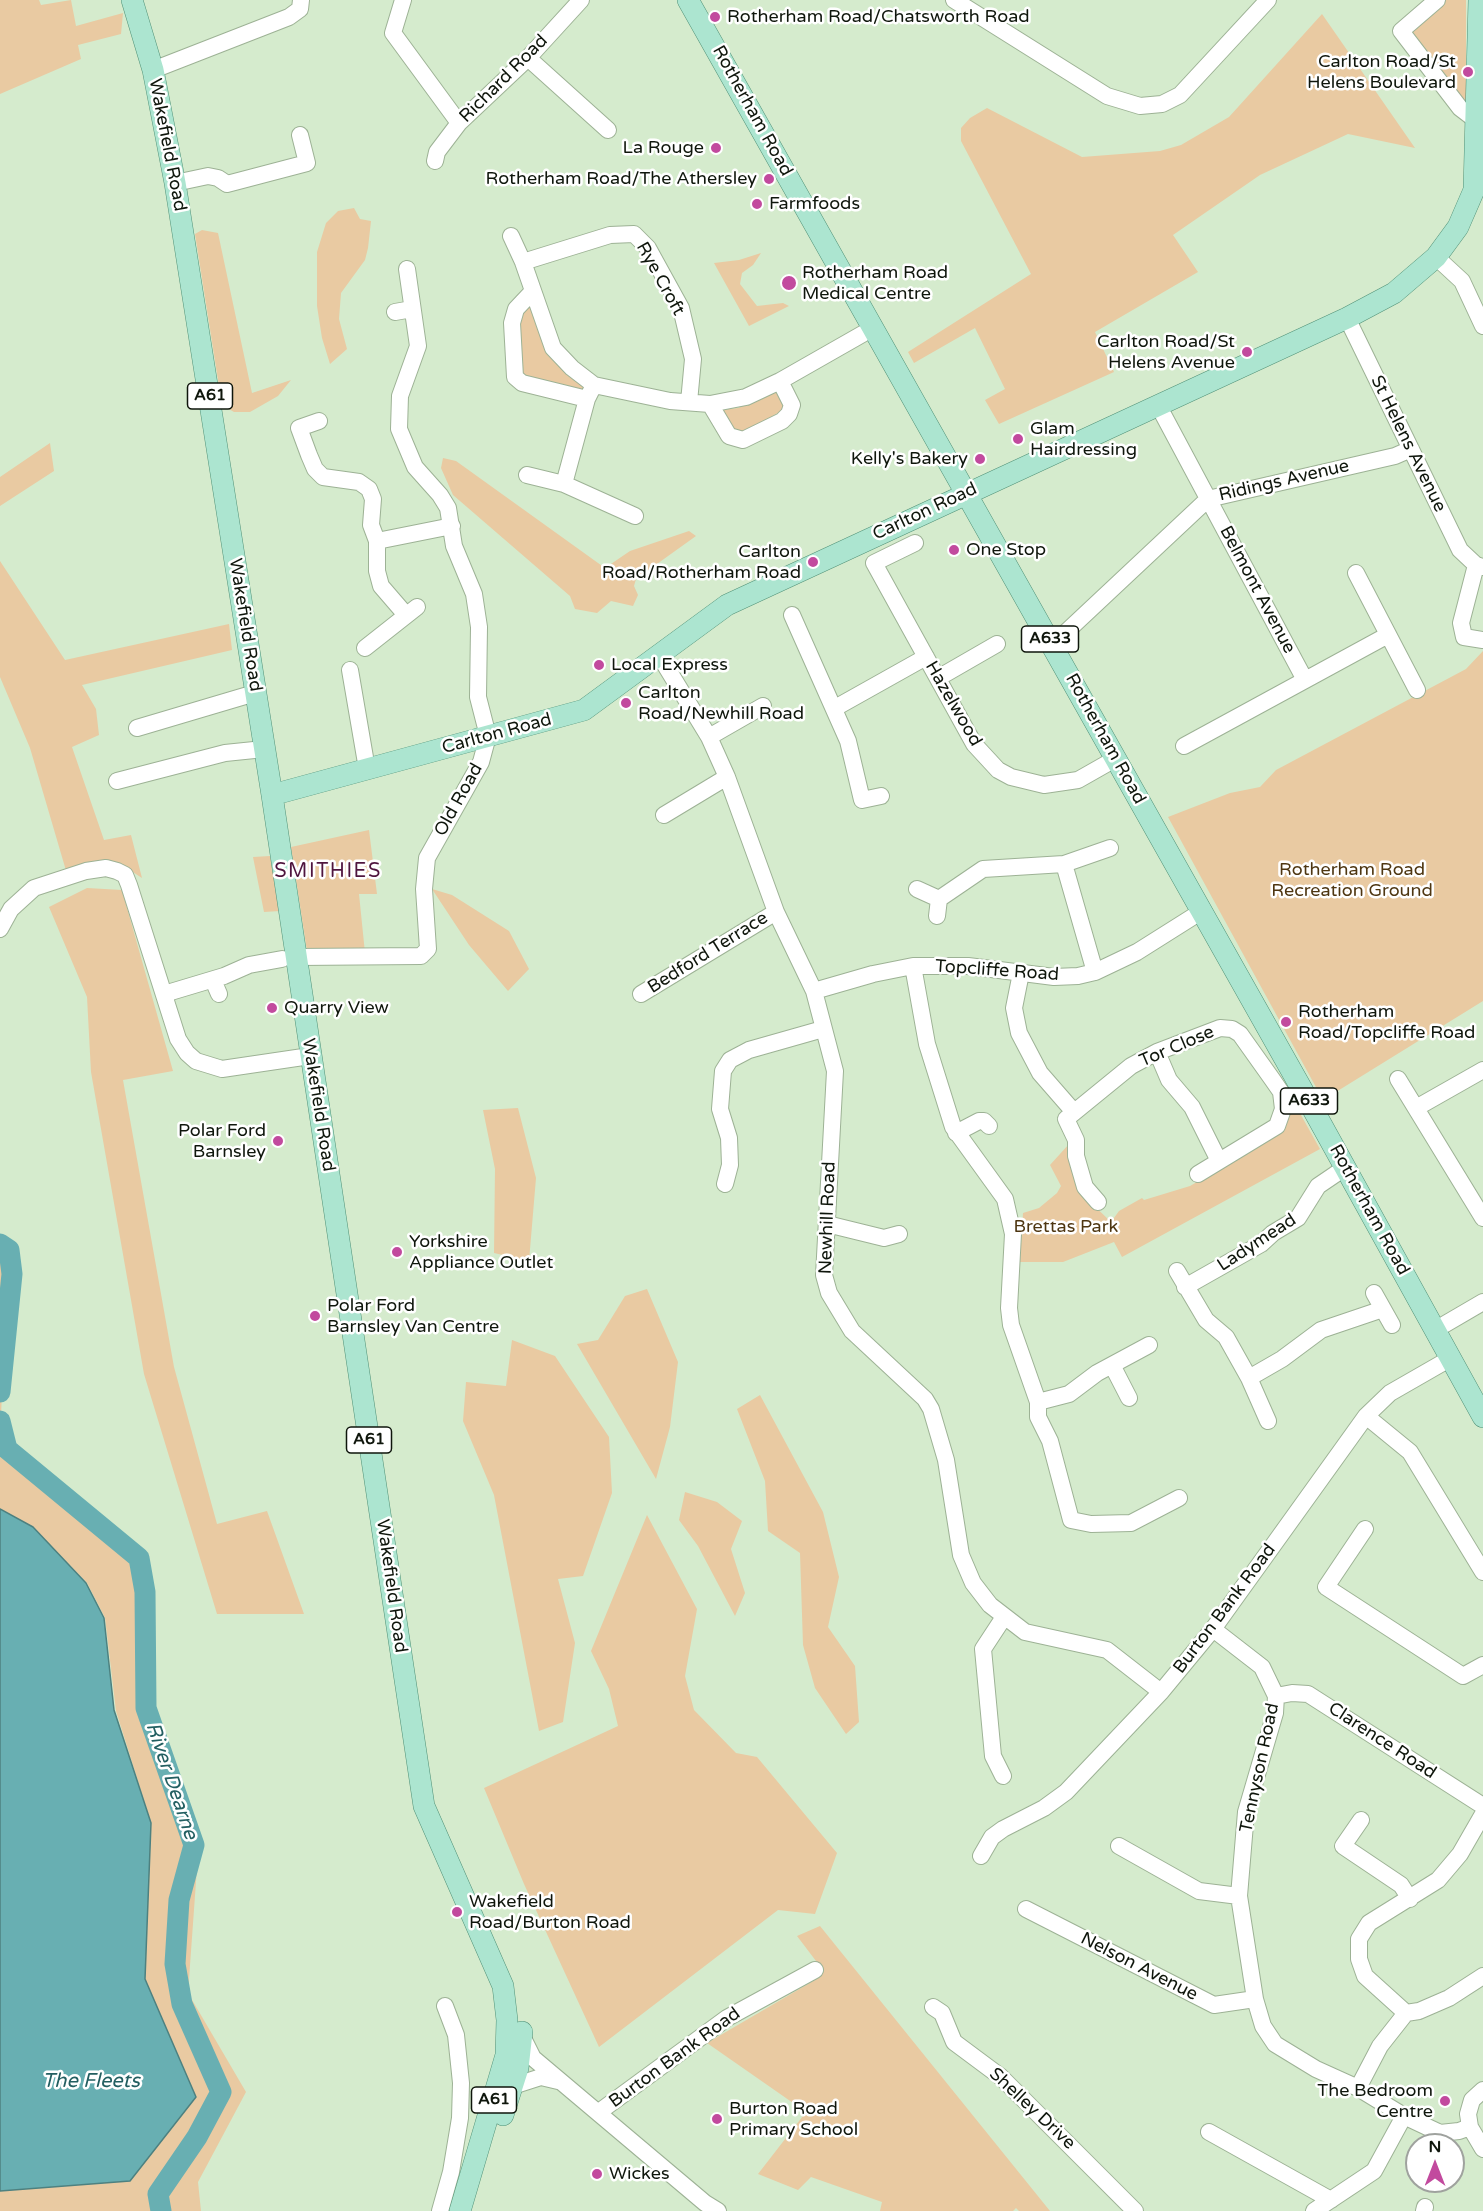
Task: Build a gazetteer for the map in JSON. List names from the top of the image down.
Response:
{
  "streets": {
    "main road": [
      "Rotherham Road",
      "Wakefield Road",
      "A61",
      "Carlton Road",
      "A633"
    ],
    "street": [
      "Richard Road",
      "Rye Croft",
      "St Helens Avenue",
      "Ridings Avenue",
      "Belmont Avenue",
      "Hazelwood",
      "Old Road",
      "Bedford Terrace",
      "Topcliffe Road",
      "Tor Close",
      "Newhill Road",
      "Ladymead",
      "Burton Bank Road",
      "Clarence Road",
      "Tennyson Road",
      "Nelson Avenue",
      "Shelley Drive"
    ]
  },
  "crossings": [
    ["Rotherham Road", "Carlton Road"],
    ["Rotherham Road", "Hazelwood"],
    ["Rotherham Road", "Topcliffe Road"],
    ["Rotherham Road", "Ladymead"],
    ["Rotherham Road", "Burton Bank Road"],
    ["Wakefield Road", "A61"],
    ["Wakefield Road", "Carlton Road"],
    ["Wakefield Road", "Old Road"],
    ["St Helens Avenue", "Ridings Avenue"],
    ["St Helens Avenue", "Carlton Road"],
    ["Ridings Avenue", "Belmont Avenue"],
    ["Carlton Road", "Belmont Avenue"],
    ["Carlton Road", "Old Road"],
    ["Carlton Road", "Newhill Road"],
    ["Bedford Terrace", "Newhill Road"],
    ["Topcliffe Road", "Newhill Road"],
    ["Newhill Road", "Burton Bank Road"],
    ["Burton Bank Road", "Tennyson Road"],
    ["Clarence Road", "Tennyson Road"],
    ["Tennyson Road", "Nelson Avenue"]
  ],
  "districts": ["SMITHIES"],
  "water": ["River Dearne", "The Fleets"],
  "parks": ["Rotherham Road Recreation Ground", "Brettas Park"],
  "places": [
    "Rotherham Road/Chatsworth Road",
    "Carlton Road/St Helens Boulevard",
    "La Rouge",
    "Rotherham Road/The Athersley",
    "Farmfoods",
    "Rotherham Road Medical Centre",
    "Carlton Road/St Helens Avenue",
    "Glam Hairdressing",
    "Kelly's Bakery",
    "One Stop",
    "Carlton Road/Rotherham Road",
    "Local Express",
    "Carlton Road/Newhill Road",
    "Quarry View",
    "Rotherham Road/Topcliffe Road",
    "Polar Ford Barnsley",
    "Yorkshire Appliance Outlet",
    "Polar Ford Barnsley Van Centre",
    "Wakefield Road/Burton Road",
    "The Bedroom Centre",
    "Burton Road Primary School",
    "Wickes"
  ],
  "north": "top"
}
